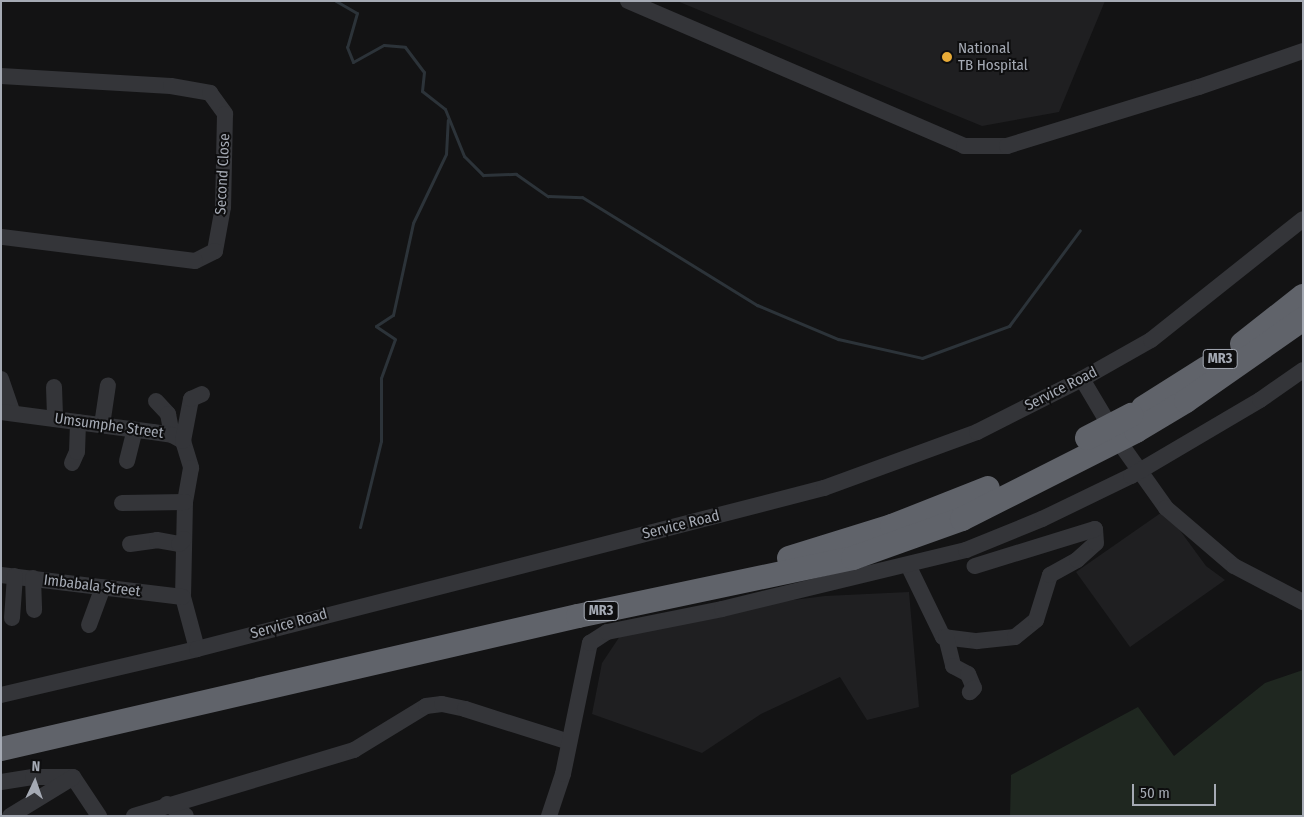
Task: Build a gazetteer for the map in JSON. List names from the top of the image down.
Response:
{
  "streets": {
    "highway": ["MR3"],
    "street": [
      "Second Close",
      "Service Road",
      "Umsumphe Street",
      "Imbabala Street"
    ]
  },
  "crossings": [
    ["Service Road", "Umsumphe Street"],
    ["Umsumphe Street", "Imbabala Street"]
  ],
  "places": ["National TB Hospital"],
  "scale_bar": "50 m",
  "north": "top"
}
